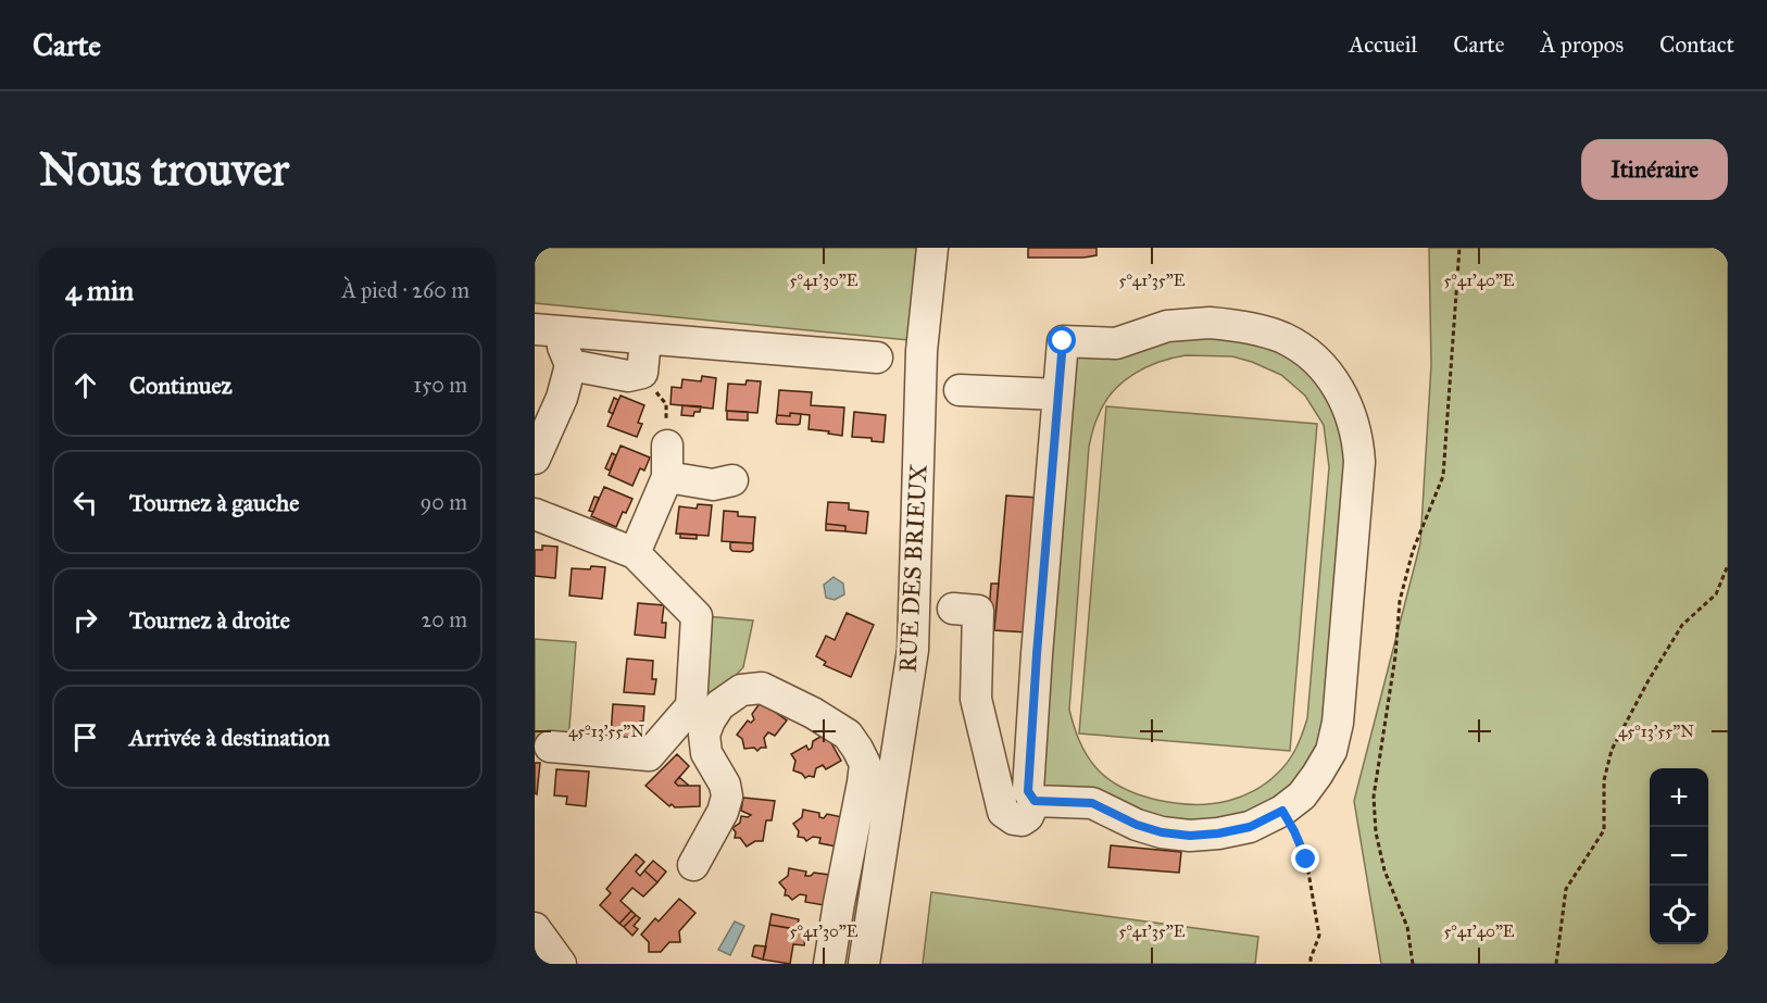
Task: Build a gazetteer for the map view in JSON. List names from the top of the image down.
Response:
{
  "streets": {
    "street": ["RUE DES BRIEUX"]
  },
  "page": {
    "header": "Carte",
    "nav": [
      "Accueil",
      "Carte",
      "À propos",
      "Contact"
    ],
    "buttons": "Itinéraire",
    "title": "Nous trouver",
    "heading": ["4 min", "À pied · 260 m"],
    "list": [
      ["Continuez", "150 m"],
      ["Tournez à gauche", "90 m"],
      ["Tournez à droite", "20 m"],
      "Arrivée à destination"
    ],
    "map_buttons": ["+", "−"]
  },
  "coordinates": [
    "5°41'30\"E",
    "5°41'35\"E",
    "5°41'40\"E",
    "45°13'55\"N"
  ]
}
